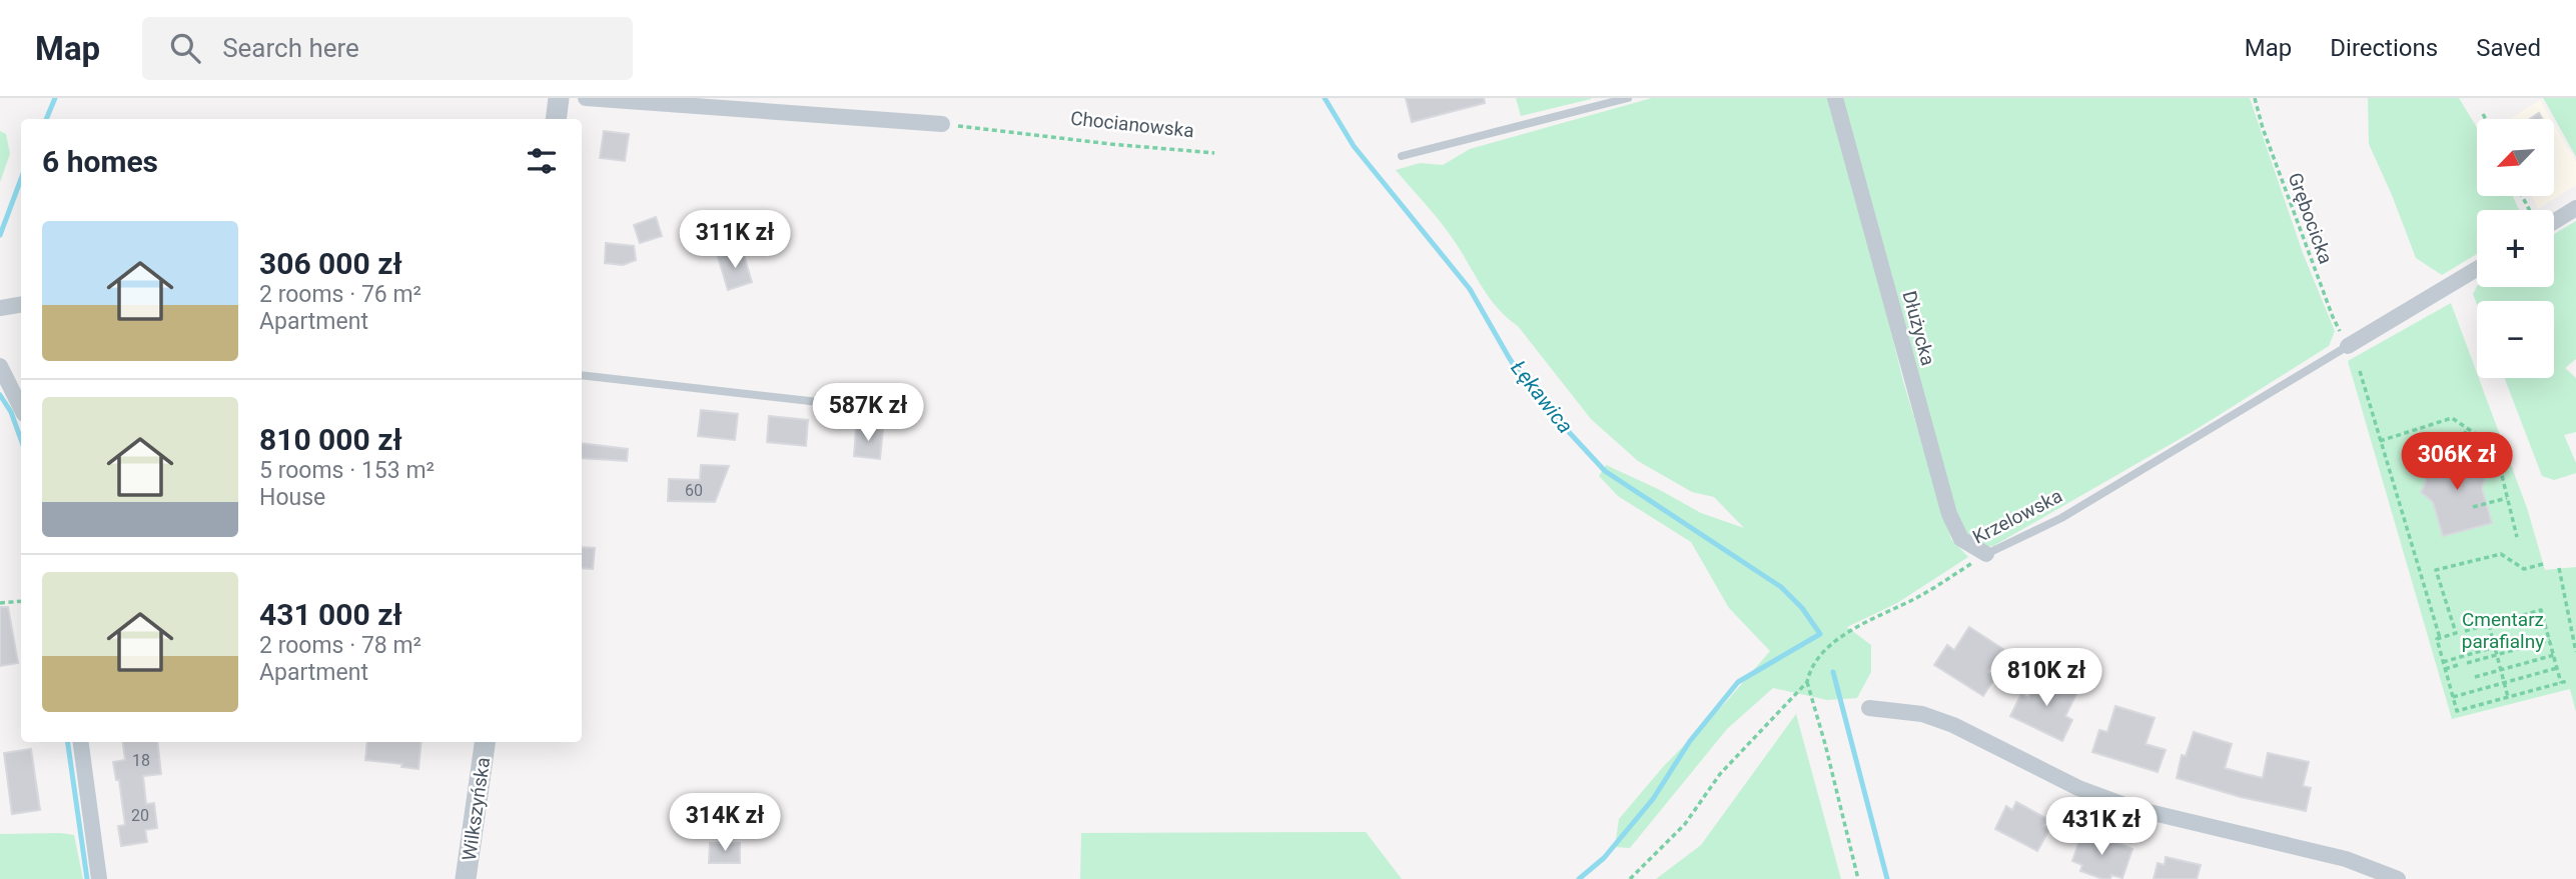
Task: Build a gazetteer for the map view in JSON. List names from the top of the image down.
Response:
{
  "streets": {
    "street": ["Dłużycka", "Krzelowska", "Wilkszyńska"],
    "path": ["Chocianowska", "Grębocicka"]
  },
  "crossings": [
    ["Grębocicka", "Krzelowska"],
    ["Dłużycka", "Krzelowska"]
  ],
  "water": ["Łękawica"],
  "parks": ["Cmentarz parafialny"],
  "house_numbers": ["60", "18", "20"],
  "north": "bottom left",
  "page": {
    "header": "Map",
    "search": "Search here",
    "nav": ["Map", "Directions", "Saved"],
    "map_buttons": ["+", "−"],
    "heading": "6 homes",
    "list": [
      {
        "name": "306 000 zł",
        "note": "2 rooms · 76 m² · Apartment"
      },
      {
        "name": "810 000 zł",
        "note": "5 rooms · 153 m² · House"
      },
      {
        "name": "431 000 zł",
        "note": "2 rooms · 78 m² · Apartment"
      }
    ],
    "price": [
      "311K zł",
      "587K zł",
      "306K zł",
      "810K zł",
      "314K zł",
      "431K zł"
    ]
  }
}
